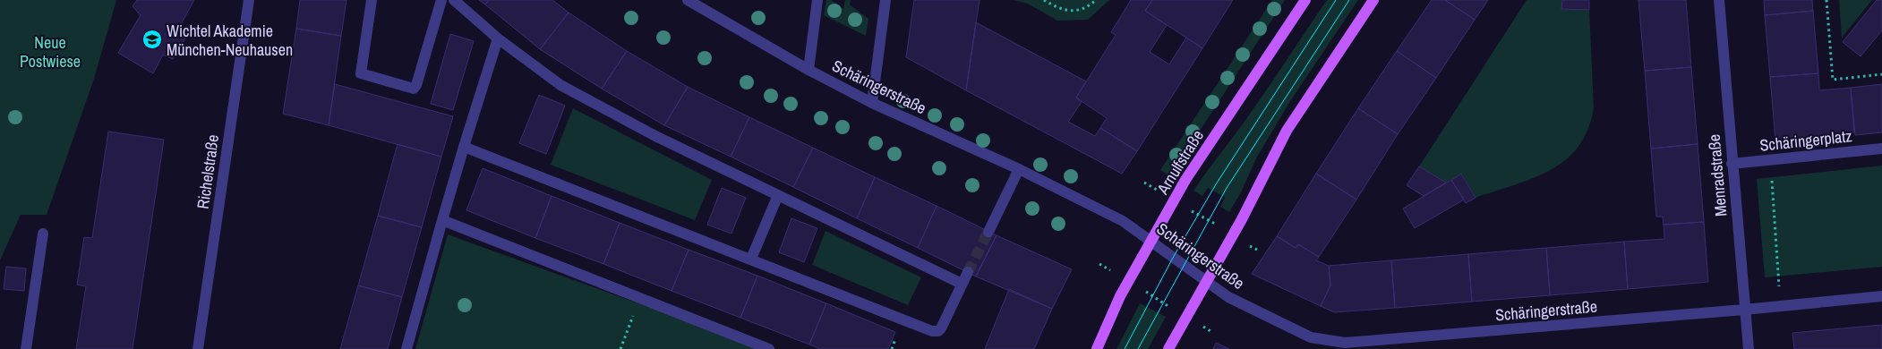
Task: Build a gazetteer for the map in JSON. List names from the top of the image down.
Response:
{
  "streets": {
    "main road": ["Arnulfstraße"],
    "street": [
      "Schäringerstraße",
      "Schäringerplatz",
      "Richelstraße",
      "Menradstraße"
    ]
  },
  "crossings": [
    ["Schäringerstraße", "Arnulfstraße"],
    ["Schäringerstraße", "Menradstraße"],
    ["Schäringerplatz", "Menradstraße"]
  ],
  "parks": ["Neue Postwiese"],
  "places": {
    "school or university": ["Wichtel Akademie München-Neuhausen"]
  }
}
